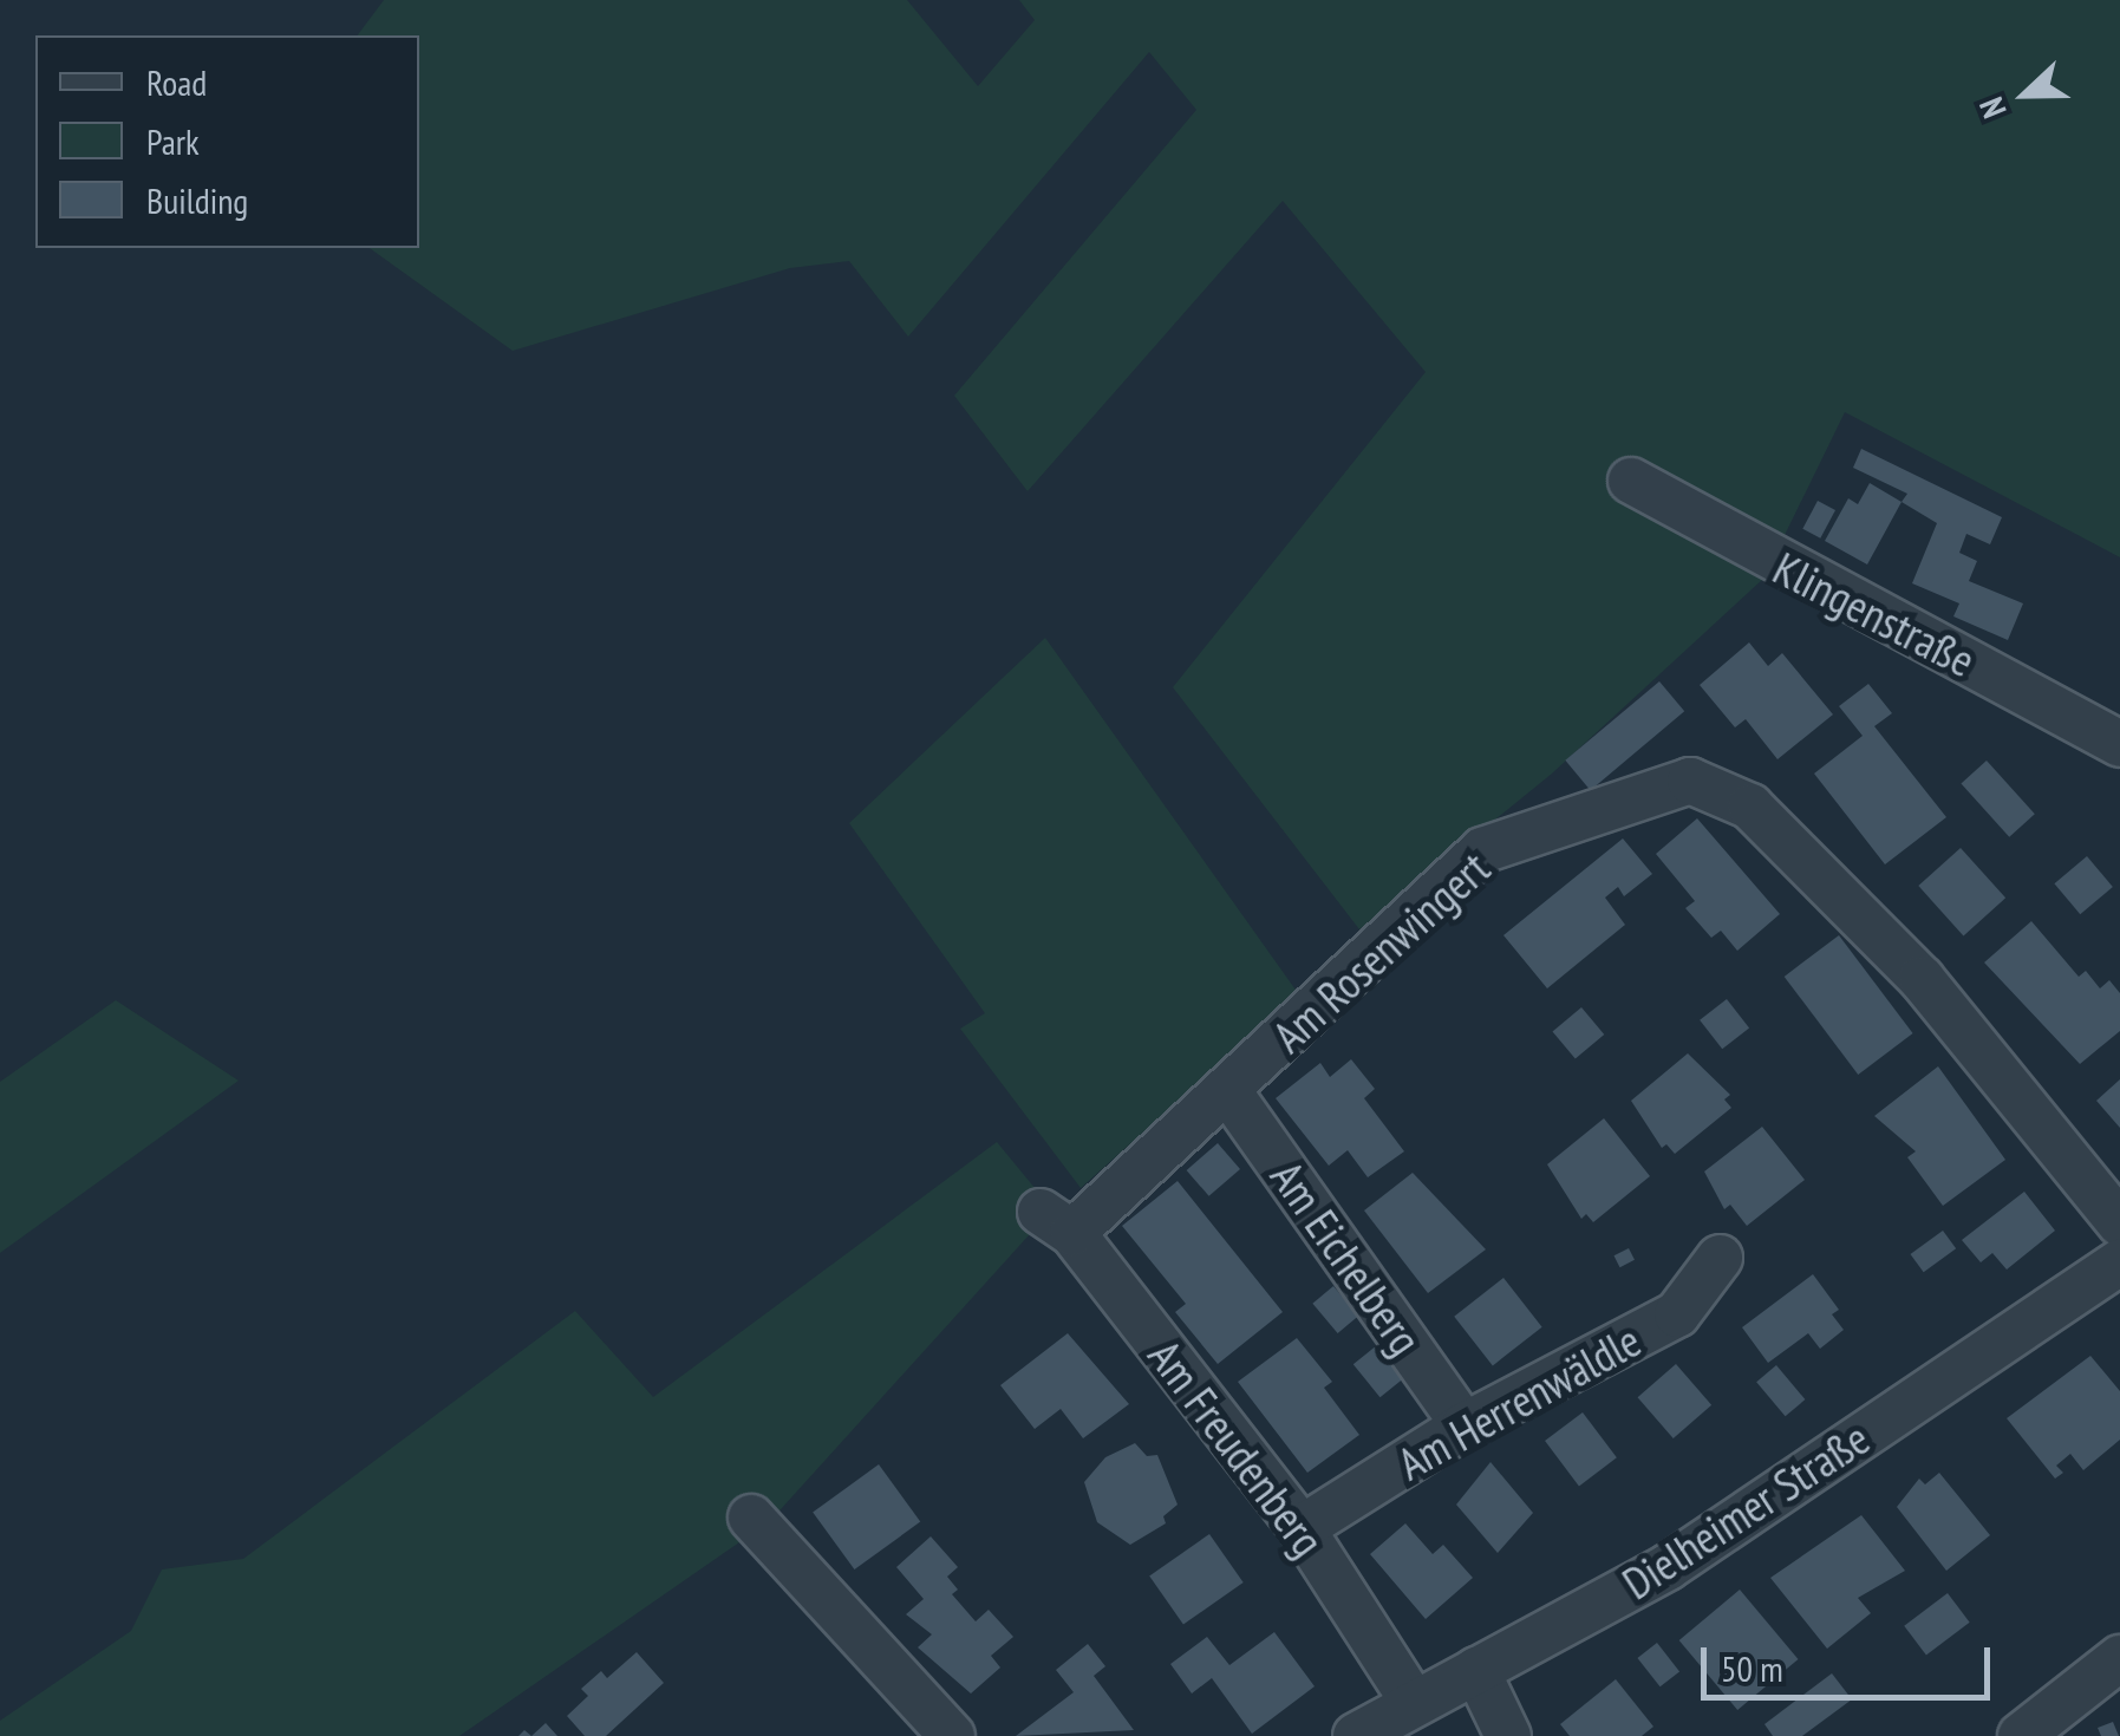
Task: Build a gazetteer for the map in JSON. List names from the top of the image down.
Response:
{
  "streets": {
    "street": [
      "Klingenstraße",
      "Am Rosenwingert",
      "Am Eichelberg",
      "Am Herrenwäldle",
      "Am Freudenberg",
      "Dielheimer Straße"
    ]
  },
  "crossings": [
    ["Am Rosenwingert", "Am Eichelberg"],
    ["Am Rosenwingert", "Am Freudenberg"],
    ["Am Eichelberg", "Am Herrenwäldle"],
    ["Am Herrenwäldle", "Am Freudenberg"],
    ["Am Freudenberg", "Dielheimer Straße"]
  ],
  "legend": ["Road", "Park", "Building"],
  "scale_bar": "50 m",
  "north": "left"
}
